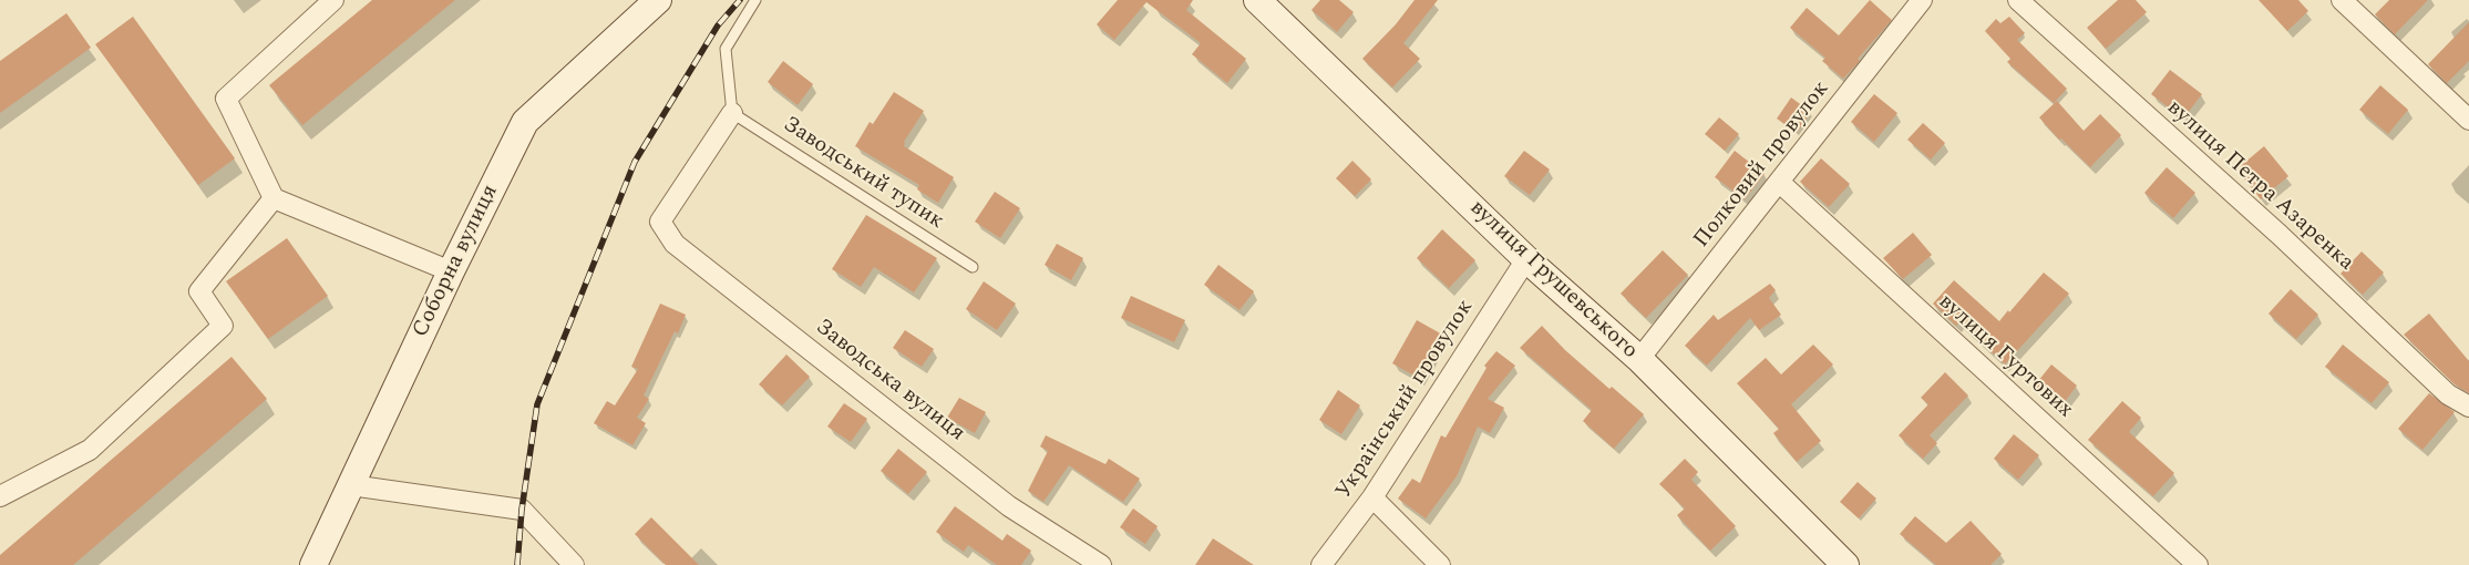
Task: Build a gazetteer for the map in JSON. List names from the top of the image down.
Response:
{
  "streets": {
    "street": [
      "Полковий провулок",
      "вулиця Петра Азаренка",
      "Соборна вулиця",
      "вулиця Грушевського",
      "вулиця Гуртових",
      "Заводська вулиця",
      "Український провулок"
    ],
    "lane": ["Заводський тупик"]
  },
  "crossings": [
    ["Полковий провулок", "вулиця Грушевського"],
    ["Полковий провулок", "вулиця Гуртових"],
    ["Заводський тупик", "Заводська вулиця"],
    ["вулиця Грушевського", "Український провулок"]
  ]
}
